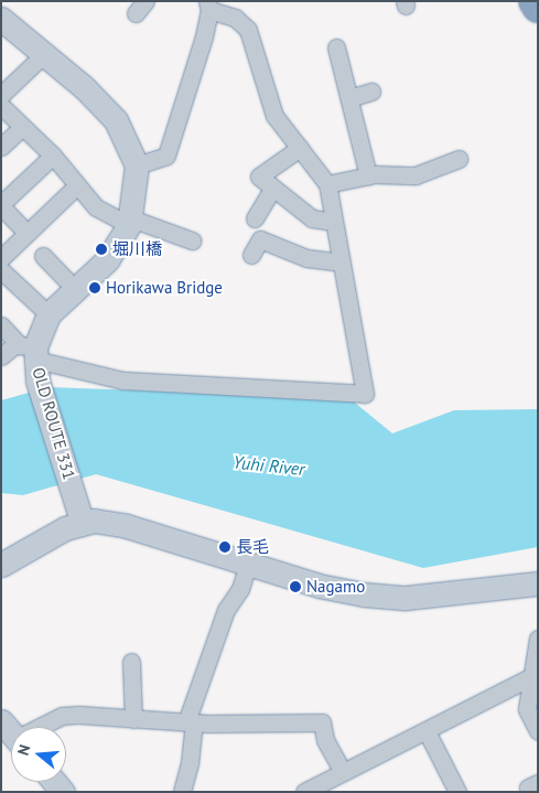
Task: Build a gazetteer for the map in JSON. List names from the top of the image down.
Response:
{
  "streets": {
    "main road": ["OLD ROUTE 331"]
  },
  "water": ["Yuhi River"],
  "places": [
    "堀川橋",
    "Horikawa Bridge",
    "長毛",
    "Nagamo"
  ],
  "north": "left"
}
